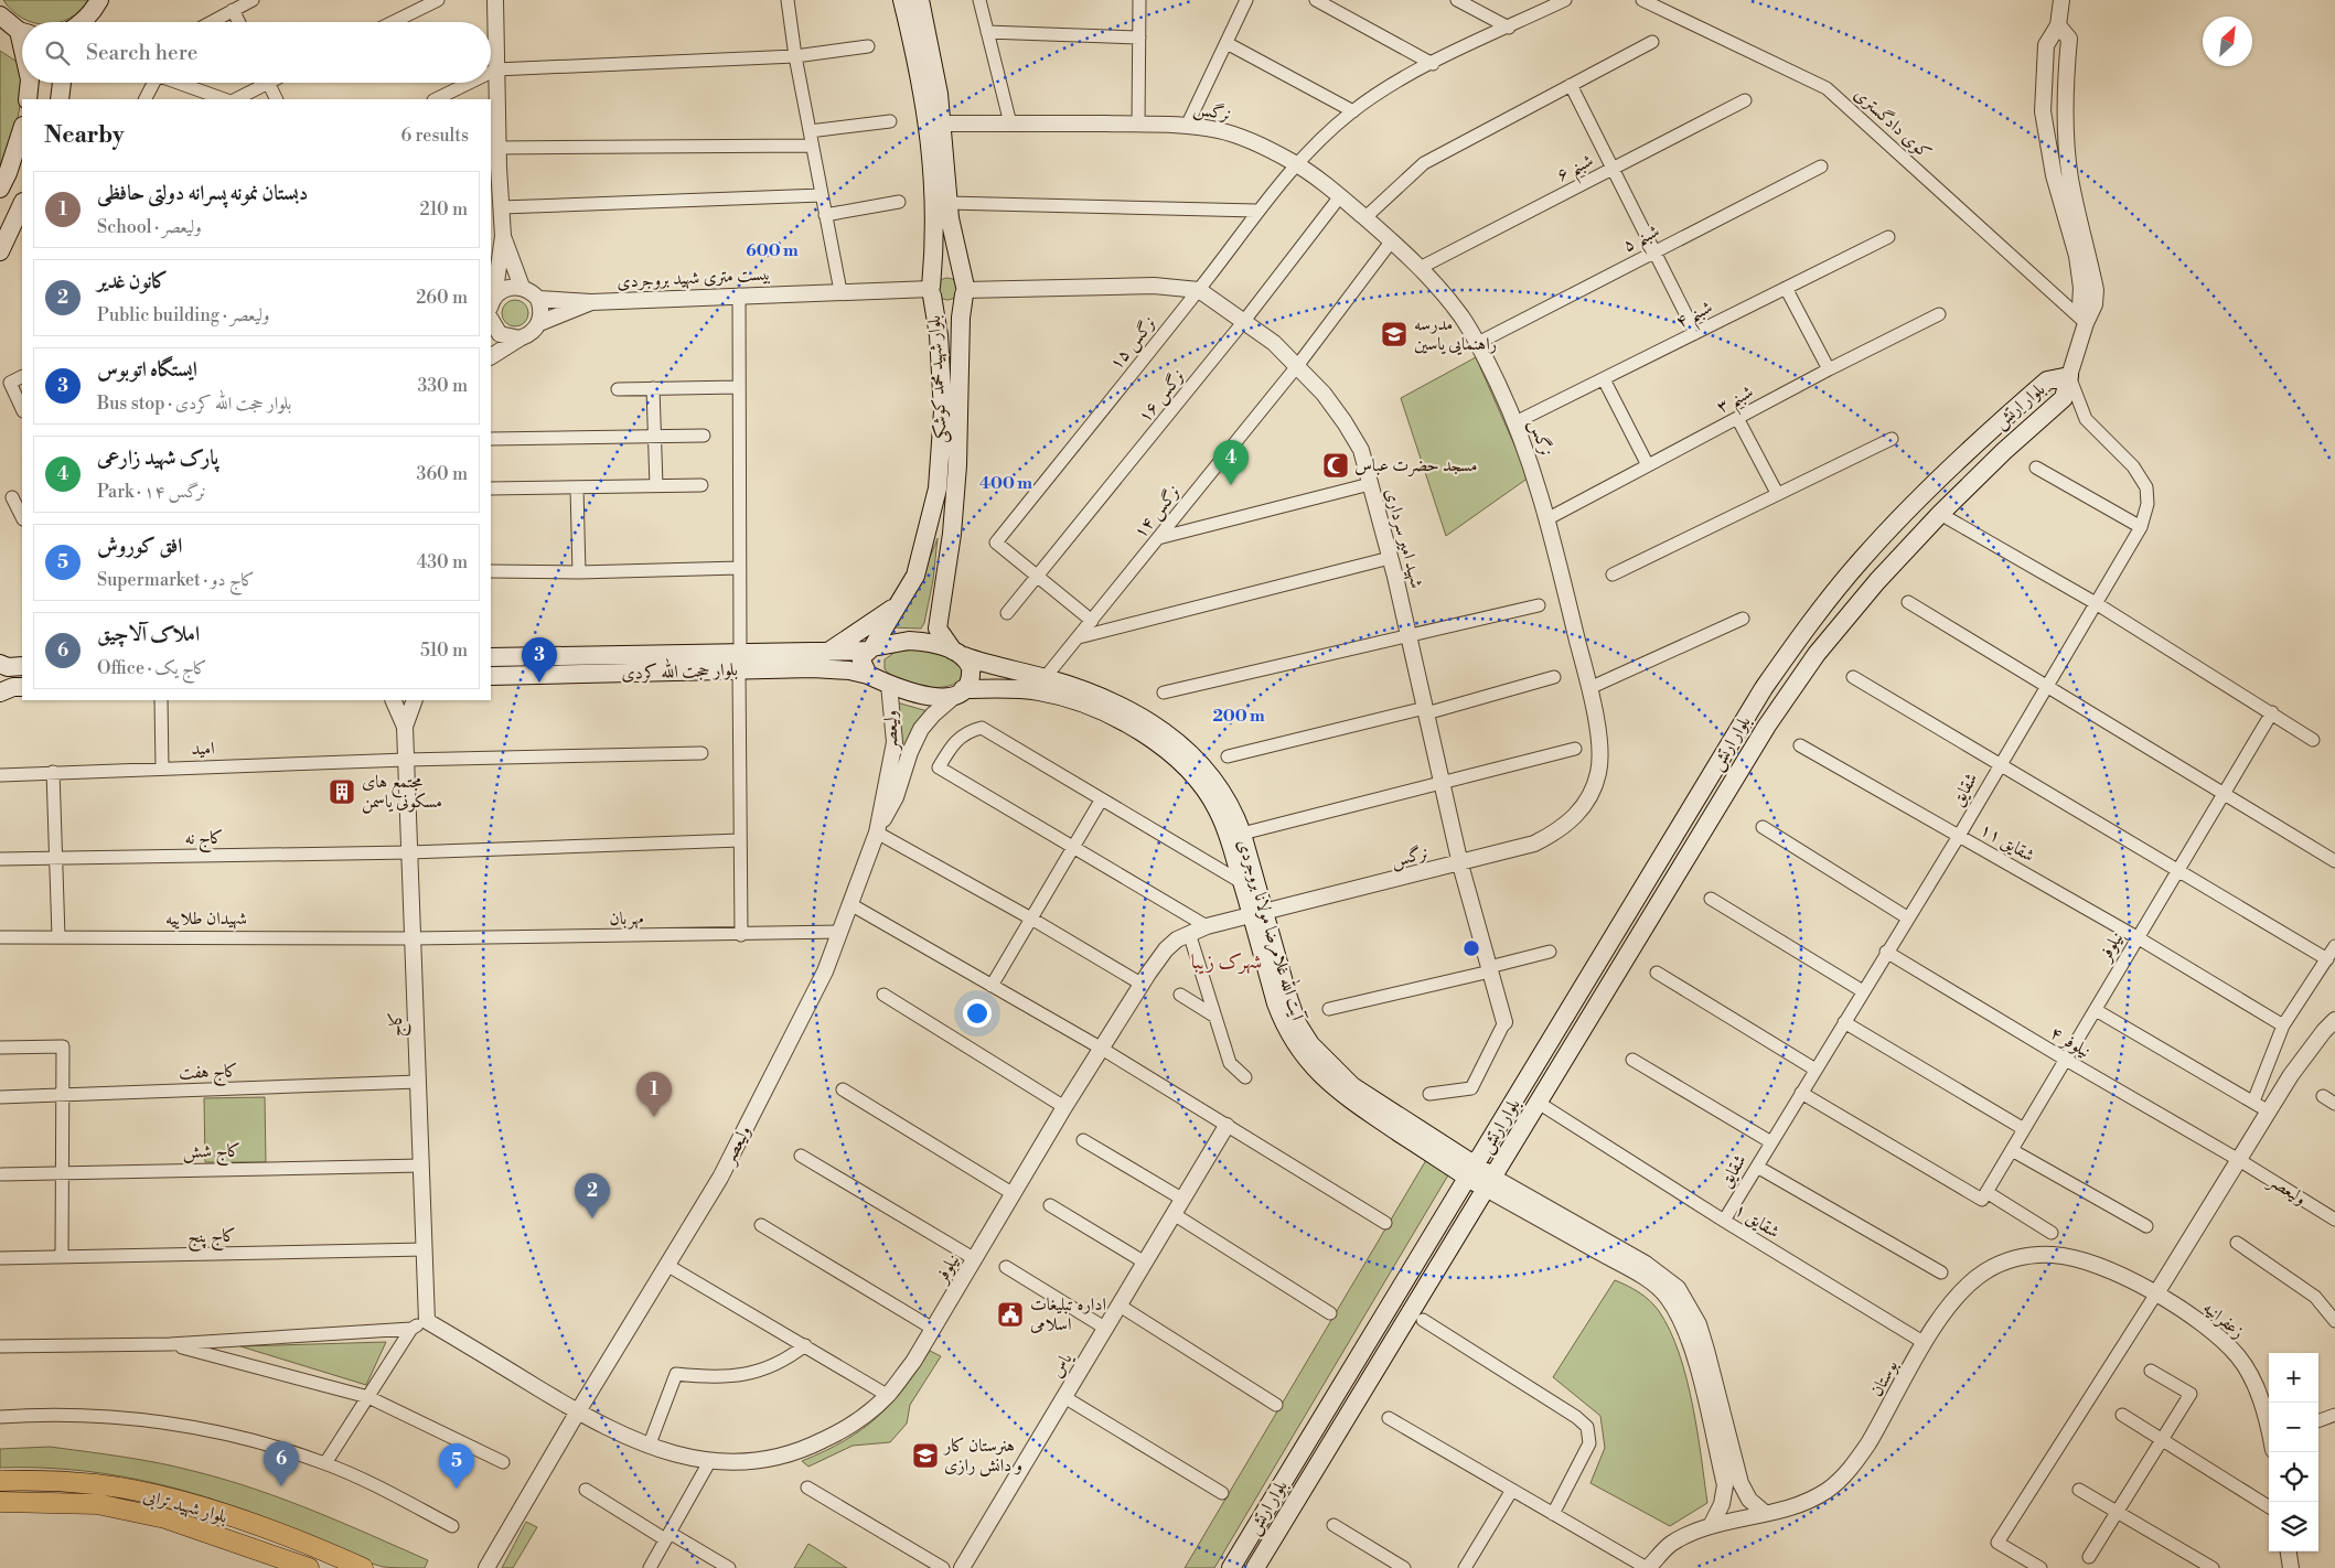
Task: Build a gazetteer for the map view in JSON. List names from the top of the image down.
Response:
{
  "streets": {
    "main road": [
      "بلوار شهید محمد کوشکی",
      "بلوار ارتش",
      "بلوار حجت الله کردی",
      "ولیعصر",
      "آیت الله غلامرضا مولانا بروجردی",
      "بلوار شهید ترابی"
    ],
    "street": [
      "نرگس",
      "کوی دادگستری",
      "شبنم ۶",
      "شبنم ۵",
      "بیست متری شهید بروجردی",
      "شبنم ۴",
      "نرگس ۱۵",
      "نرگس ۱۶",
      "شبنم ۳",
      "نرگس ۱۴",
      "شهید امیر سرداری",
      "امید",
      "شقایق",
      "کاج نه",
      "شقایق ۱۱",
      "شهیدان طلاییه",
      "مهربان",
      "نیلوفر",
      "کاج",
      "نیلوفر ۴",
      "کاج هفت",
      "کاج شش",
      "شقایق ۱",
      "کاج پنج",
      "زعفرانیه",
      "یاس",
      "بوستان"
    ]
  },
  "crossings": [
    ["نرگس", "شبنم ۶"],
    ["نرگس", "شبنم ۵"],
    ["نرگس", "شبنم ۴"],
    ["نرگس", "نرگس ۱۵"],
    ["نرگس", "بلوار شهید محمد کوشکی"],
    ["نرگس", "نرگس ۱۶"],
    ["نرگس", "شبنم ۳"],
    ["نرگس", "نرگس ۱۴"],
    ["نرگس", "شهید امیر سرداری"],
    ["نرگس", "آیت الله غلامرضا مولانا بروجردی"],
    ["نرگس", "نیلوفر"],
    ["بیست متری شهید بروجردی", "بلوار شهید محمد کوشکی"],
    ["بیست متری شهید بروجردی", "شهید امیر سرداری"],
    ["نرگس ۱۵", "نرگس ۱۶"],
    ["نرگس ۱۵", "شهید امیر سرداری"],
    ["بلوار شهید محمد کوشکی", "شهید امیر سرداری"],
    ["بلوار شهید محمد کوشکی", "بلوار حجت الله کردی"],
    ["بلوار شهید محمد کوشکی", "آیت الله غلامرضا مولانا بروجردی"],
    ["نرگس ۱۶", "شهید امیر سرداری"],
    ["بلوار ارتش", "شقایق"],
    ["بلوار ارتش", "آیت الله غلامرضا مولانا بروجردی"],
    ["نرگس ۱۴", "شهید امیر سرداری"],
    ["نرگس ۱۴", "آیت الله غلامرضا مولانا بروجردی"],
    ["بلوار حجت الله کردی", "ولیعصر"],
    ["ولیعصر", "مهربان"],
    ["ولیعصر", "آیت الله غلامرضا مولانا بروجردی"],
    ["ولیعصر", "نیلوفر"],
    ["ولیعصر", "نیلوفر ۴"],
    ["امید", "کاج"],
    ["شقایق", "شقایق ۱۱"],
    ["شقایق", "نیلوفر ۴"],
    ["شقایق", "شقایق ۱"],
    ["کاج نه", "کاج"],
    ["شقایق ۱۱", "نیلوفر"],
    ["شهیدان طلاییه", "مهربان"],
    ["شهیدان طلاییه", "کاج"],
    ["مهربان", "کاج"],
    ["آیت الله غلامرضا مولانا بروجردی", "نیلوفر"],
    ["آیت الله غلامرضا مولانا بروجردی", "بوستان"],
    ["نیلوفر", "نیلوفر ۴"],
    ["کاج", "کاج هفت"],
    ["کاج", "کاج شش"],
    ["کاج", "کاج پنج"],
    ["شقایق ۱", "بوستان"],
    ["زعفرانیه", "بوستان"]
  ],
  "districts": ["شهرک زیبا"],
  "places": {
    "school or university": ["مدرسه راهنمایی یاسین", "هنرستان کار و دانش رازی"],
    "mosque": ["مسجد حضرت عباس"],
    "building": ["مجتمع های مسکونی یاسمن"],
    "public building": ["اداره تبلیغات اسلامی"]
  },
  "north": "top right",
  "page": {
    "search": "Search here",
    "heading": ["Nearby", "6 results"],
    "list": [
      {
        "mark": "1",
        "name": "دبستان نمونه پسرانه دولتی حافظی",
        "note": "School · ولیعصر",
        "value": "210 m"
      },
      {
        "mark": "2",
        "name": "کانون غدیر",
        "note": "Public building · ولیعصر",
        "value": "260 m"
      },
      {
        "mark": "3",
        "name": "ایستگاه اتوبوس",
        "note": "Bus stop · بلوار حجت الله کردی",
        "value": "330 m"
      },
      {
        "mark": "4",
        "name": "پارک شهید زارعی",
        "note": "Park · نرگس ۱۴",
        "value": "360 m"
      },
      {
        "mark": "5",
        "name": "افق کوروش",
        "note": "Supermarket · کاج دو",
        "value": "430 m"
      },
      {
        "mark": "6",
        "name": "املاک آلاچیق",
        "note": "Office · کاج یک",
        "value": "510 m"
      }
    ],
    "pins": [
      "4",
      "3",
      "1",
      "2",
      "6",
      "5"
    ],
    "map_buttons": ["+", "−"]
  },
  "rings": ["600 m", "400 m", "200 m"]
}
